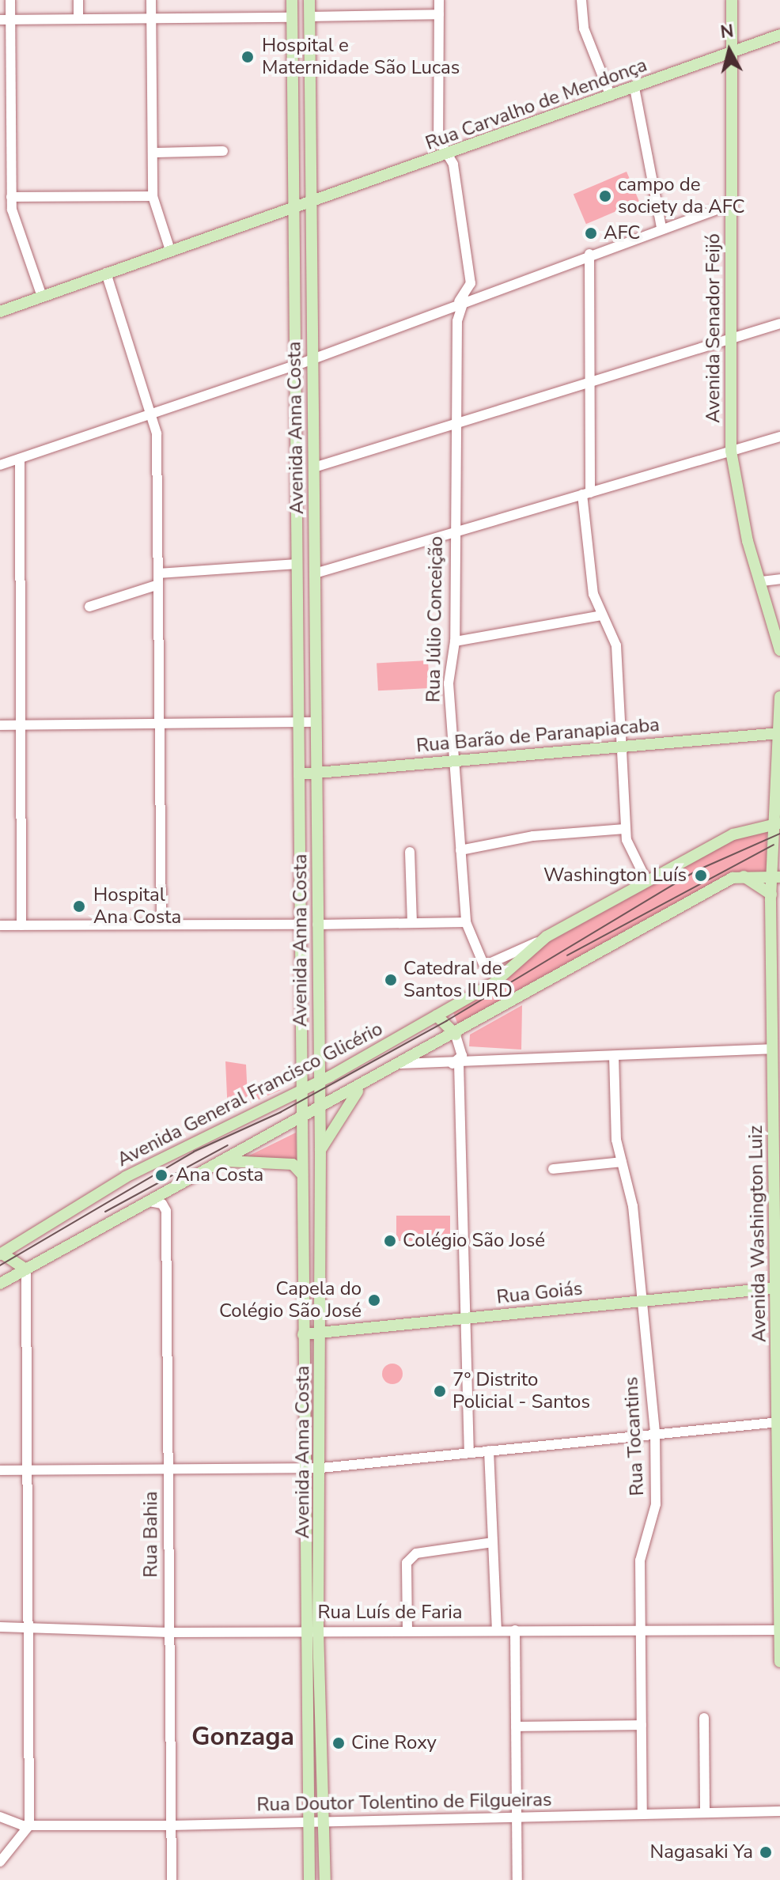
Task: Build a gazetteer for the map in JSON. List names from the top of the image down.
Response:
{
  "streets": {
    "main road": [
      "Rua Carvalho de Mendonça",
      "Avenida Senador Feijó",
      "Avenida Anna Costa",
      "Rua Barão de Paranapiacaba",
      "Avenida General Francisco Glicério",
      "Avenida Washington Luiz",
      "Rua Goiás"
    ],
    "street": [
      "Rua Júlio Conceição",
      "Rua Tocantins",
      "Rua Bahia",
      "Rua Luís de Faria",
      "Rua Doutor Tolentino de Filgueiras"
    ]
  },
  "crossings": [
    ["Rua Carvalho de Mendonça", "Avenida Senador Feijó"],
    ["Rua Carvalho de Mendonça", "Avenida Anna Costa"],
    ["Avenida Anna Costa", "Rua Barão de Paranapiacaba"],
    ["Avenida Anna Costa", "Avenida General Francisco Glicério"],
    ["Avenida Anna Costa", "Rua Goiás"],
    ["Avenida Anna Costa", "Rua Luís de Faria"],
    ["Avenida Anna Costa", "Rua Doutor Tolentino de Filgueiras"],
    ["Rua Júlio Conceição", "Rua Barão de Paranapiacaba"],
    ["Rua Júlio Conceição", "Avenida General Francisco Glicério"],
    ["Rua Barão de Paranapiacaba", "Avenida Washington Luiz"],
    ["Avenida General Francisco Glicério", "Avenida Washington Luiz"],
    ["Avenida Washington Luiz", "Rua Goiás"],
    ["Avenida Washington Luiz", "Rua Luís de Faria"],
    ["Rua Goiás", "Rua Tocantins"],
    ["Rua Tocantins", "Rua Luís de Faria"],
    ["Rua Tocantins", "Rua Doutor Tolentino de Filgueiras"],
    ["Rua Bahia", "Rua Luís de Faria"],
    ["Rua Bahia", "Rua Doutor Tolentino de Filgueiras"]
  ],
  "districts": ["Gonzaga"],
  "places": [
    "Hospital e Maternidade São Lucas",
    "campo de society da AFC",
    "AFC",
    "Washington Luís",
    "Hospital Ana Costa",
    "Catedral de Santos IURD",
    "Ana Costa",
    "Colégio São José",
    "Capela do Colégio São José",
    "7° Distrito Policial - Santos",
    "Cine Roxy",
    "Nagasaki Ya"
  ],
  "north": "top"
}
